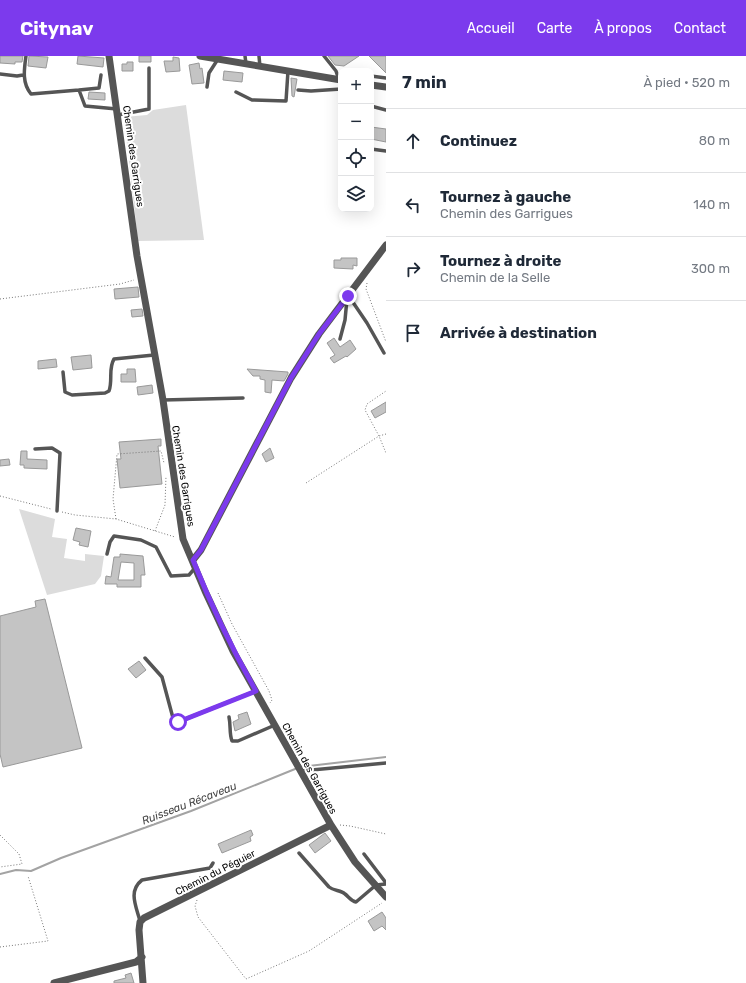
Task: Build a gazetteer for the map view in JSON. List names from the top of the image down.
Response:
{
  "streets": {
    "street": ["Chemin des Garrigues", "Chemin du Péguier"]
  },
  "crossings": [
    ["Chemin des Garrigues", "Chemin du Péguier"]
  ],
  "water": ["Ruisseau Récaveau"],
  "page": {
    "header": "Citynav",
    "nav": [
      "Accueil",
      "Carte",
      "À propos",
      "Contact"
    ],
    "heading": ["7 min", "À pied · 520 m"],
    "map_buttons": ["+", "−"],
    "list": [
      ["Continuez", "80 m"],
      ["Tournez à gauche", "Chemin des Garrigues", "140 m"],
      ["Tournez à droite", "Chemin de la Selle", "300 m"],
      "Arrivée à destination"
    ]
  }
}
